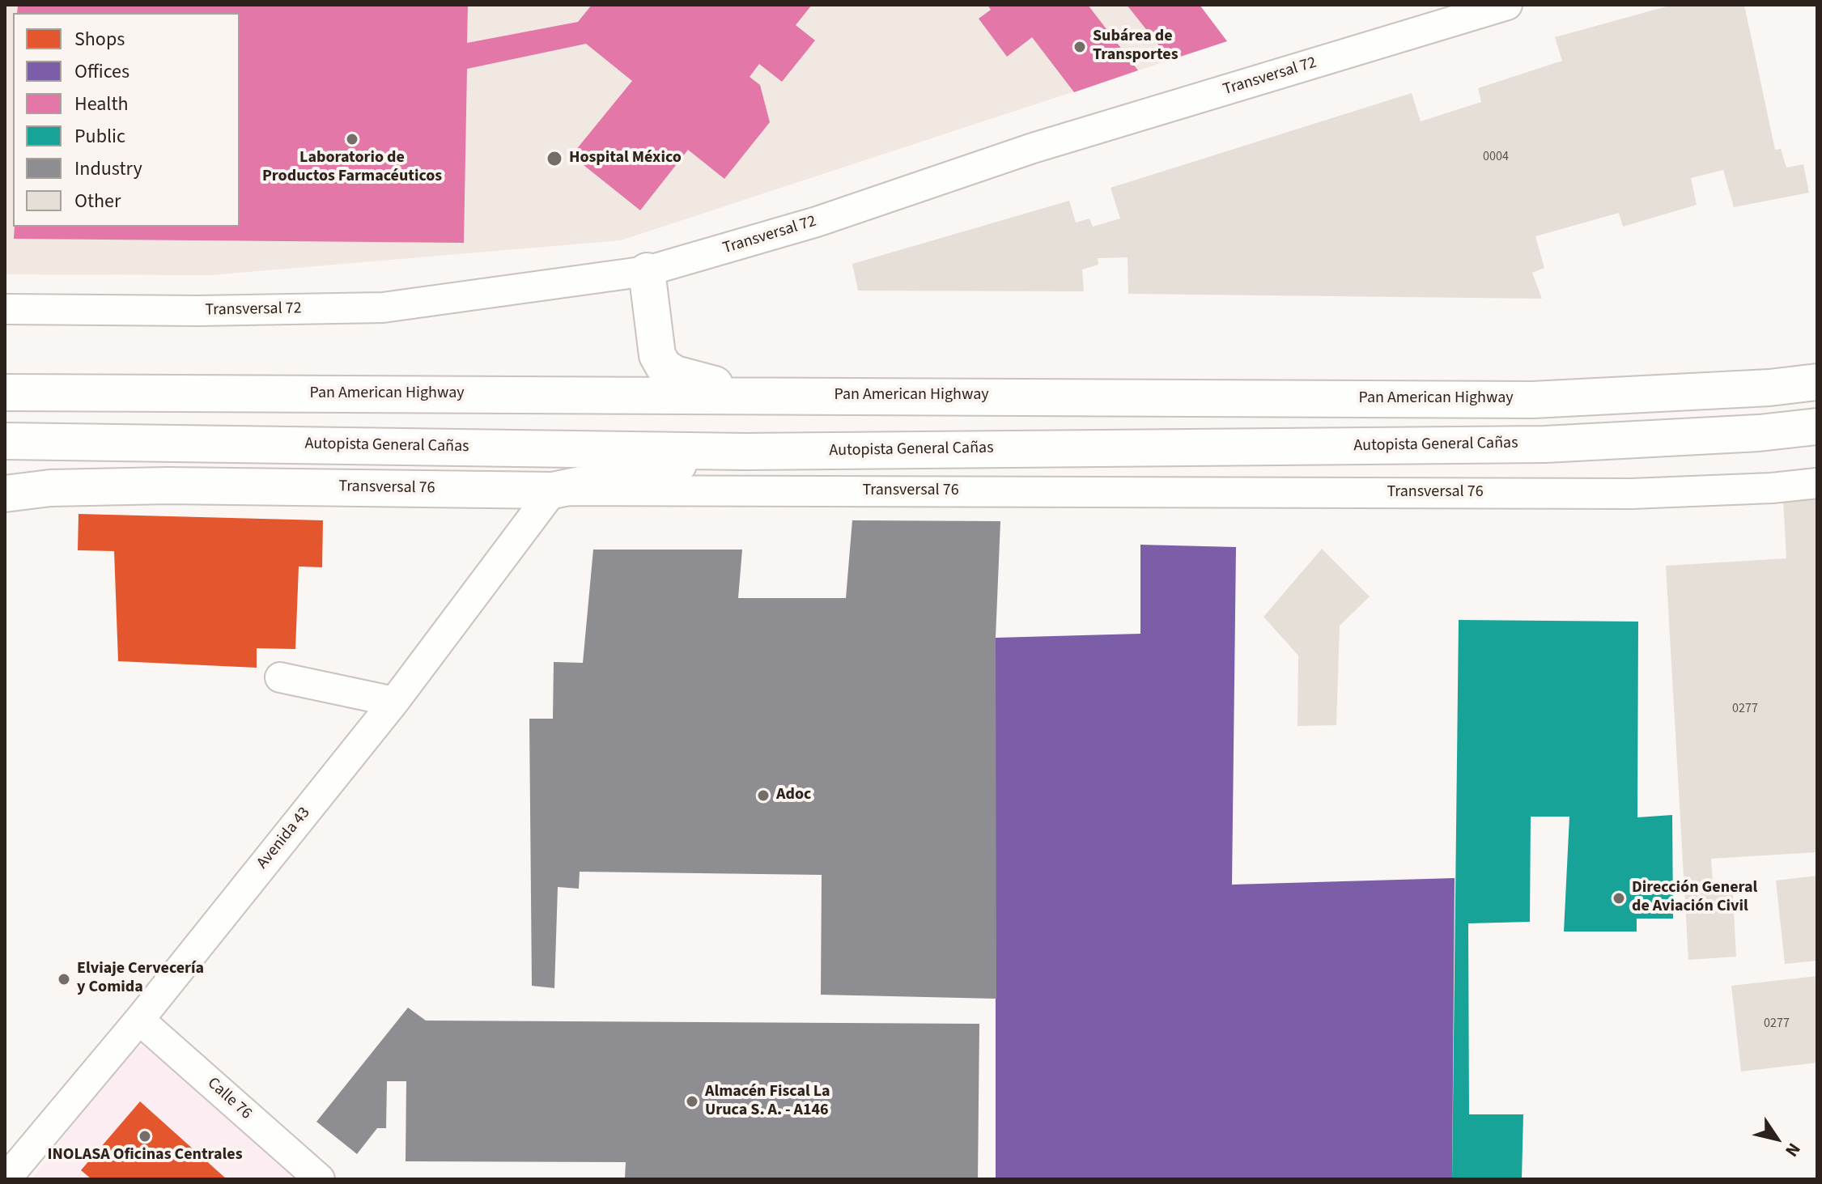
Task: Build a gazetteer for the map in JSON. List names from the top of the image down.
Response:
{
  "streets": {
    "main road": ["Pan American Highway", "Autopista General Cañas", "Transversal 76"],
    "street": ["Transversal 72", "Avenida 43", "Calle 76"]
  },
  "crossings": [
    ["Transversal 76", "Avenida 43"],
    ["Avenida 43", "Calle 76"]
  ],
  "places": [
    "Subárea de Transportes",
    "Laboratorio de Productos Farmacéuticos",
    "Hospital México",
    "Adoc",
    "Dirección General de Aviación Civil",
    "Elviaje Cervecería y Comida",
    "Almacén Fiscal La Uruca S. A. - A146",
    "INOLASA Oficinas Centrales"
  ],
  "house_numbers": ["0004", "0277", "0277"],
  "legend": [
    "Shops",
    "Offices",
    "Health",
    "Public",
    "Industry",
    "Other"
  ],
  "north": "bottom right"
}
